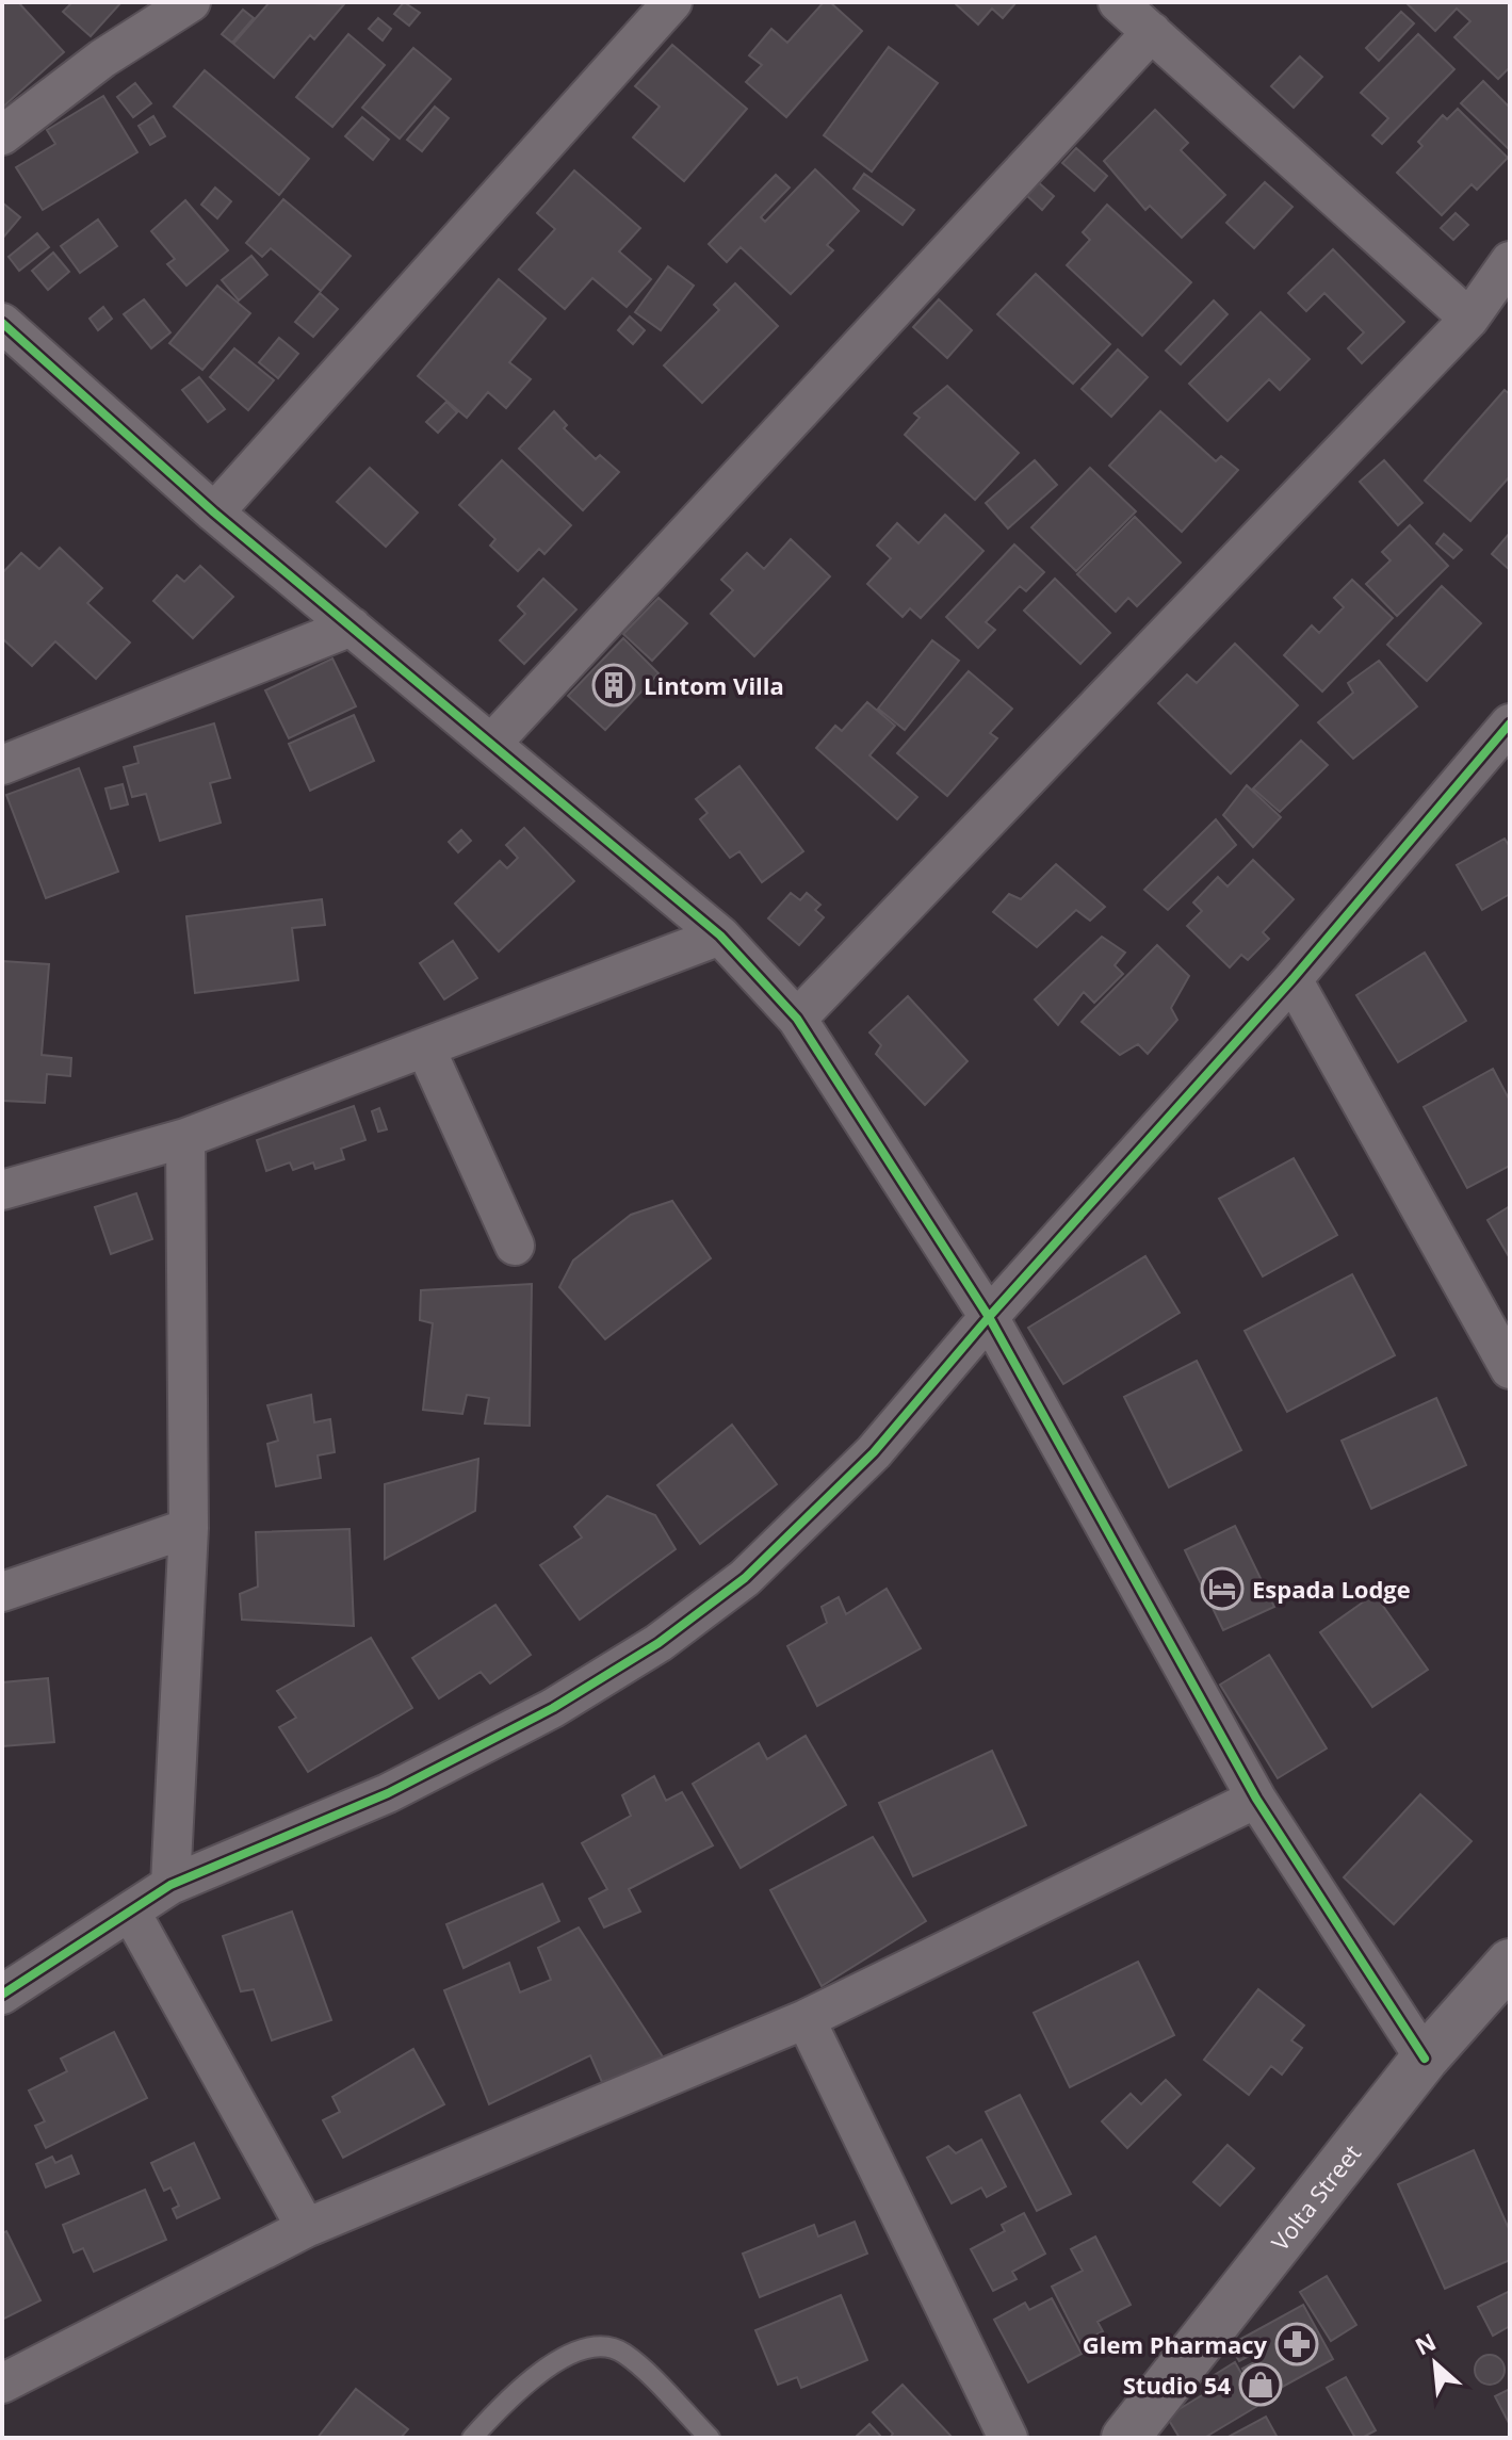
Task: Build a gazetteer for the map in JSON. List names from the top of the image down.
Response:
{
  "streets": {
    "street": ["Volta Street"]
  },
  "places": {
    "building": ["Lintom Villa"],
    "hotel": ["Espada Lodge"],
    "pharmacy": ["Glem Pharmacy"],
    "shop": ["Studio 54"]
  },
  "north": "top left"
}
